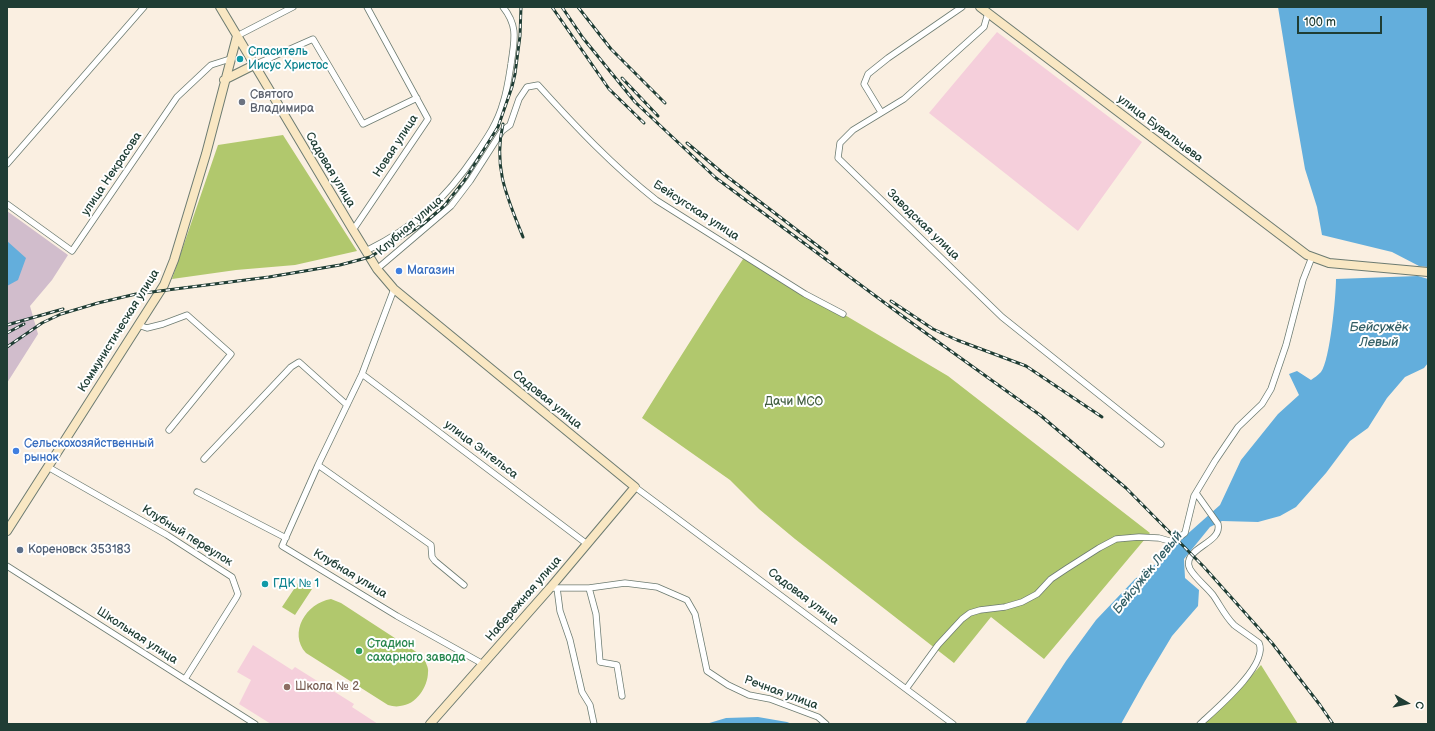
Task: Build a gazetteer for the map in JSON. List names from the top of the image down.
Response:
{
  "streets": {
    "street": [
      "улица Бувальцева",
      "Новая улица",
      "Садовая улица",
      "улица Некрасова",
      "Бейсугская улица",
      "Заводская улица",
      "Клубная улица",
      "Коммунистическая улица",
      "улица Энгельса",
      "Клубный переулок",
      "Набережная улица",
      "Школьная улица",
      "Речная улица"
    ]
  },
  "crossings": [
    ["улица Бувальцева", "Заводская улица"],
    ["Новая улица", "Садовая улица"],
    ["Садовая улица", "Клубная улица"],
    ["Садовая улица", "Коммунистическая улица"],
    ["Садовая улица", "Набережная улица"],
    ["улица Некрасова", "Коммунистическая улица"],
    ["Бейсугская улица", "Клубная улица"],
    ["Клубная улица", "Набережная улица"],
    ["Коммунистическая улица", "Клубный переулок"],
    ["улица Энгельса", "Набережная улица"],
    ["Клубный переулок", "Школьная улица"],
    ["Набережная улица", "Речная улица"]
  ],
  "water": ["Бейсужёк Левый"],
  "parks": ["Дачи МСО"],
  "places": [
    "Спаситель Иисус Христос",
    "Святого Владимира",
    "Магазин",
    "Сельскохозяйственный рынок",
    "Кореновск 353183",
    "ГДК № 1",
    "Стадион сахарного завода",
    "Школа № 2"
  ],
  "scale_bar": "100 m",
  "north": "right"
}
